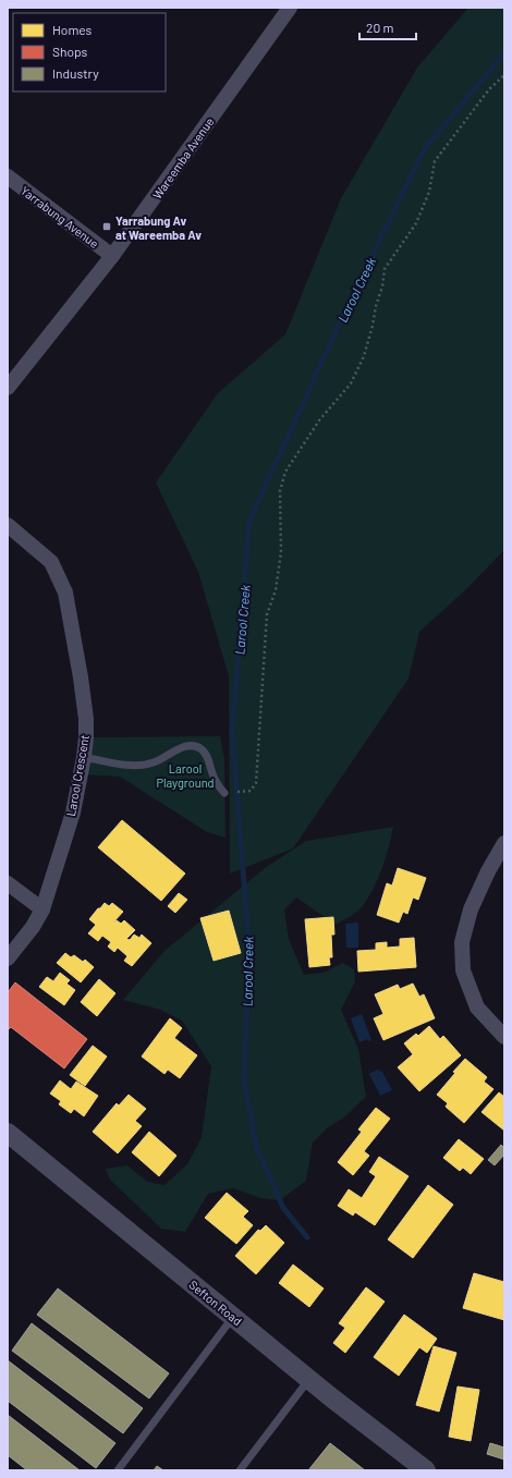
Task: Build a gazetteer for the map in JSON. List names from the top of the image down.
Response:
{
  "streets": {
    "street": [
      "Wareemba Avenue",
      "Yarrabung Avenue",
      "Larool Crescent",
      "Sefton Road"
    ]
  },
  "crossings": [
    ["Wareemba Avenue", "Yarrabung Avenue"]
  ],
  "water": ["Larool Creek"],
  "parks": ["Larool Playground"],
  "places": {
    "transit": ["Yarrabung Av at Wareemba Av"]
  },
  "legend": ["Homes", "Shops", "Industry"],
  "scale_bar": "20 m"
}
